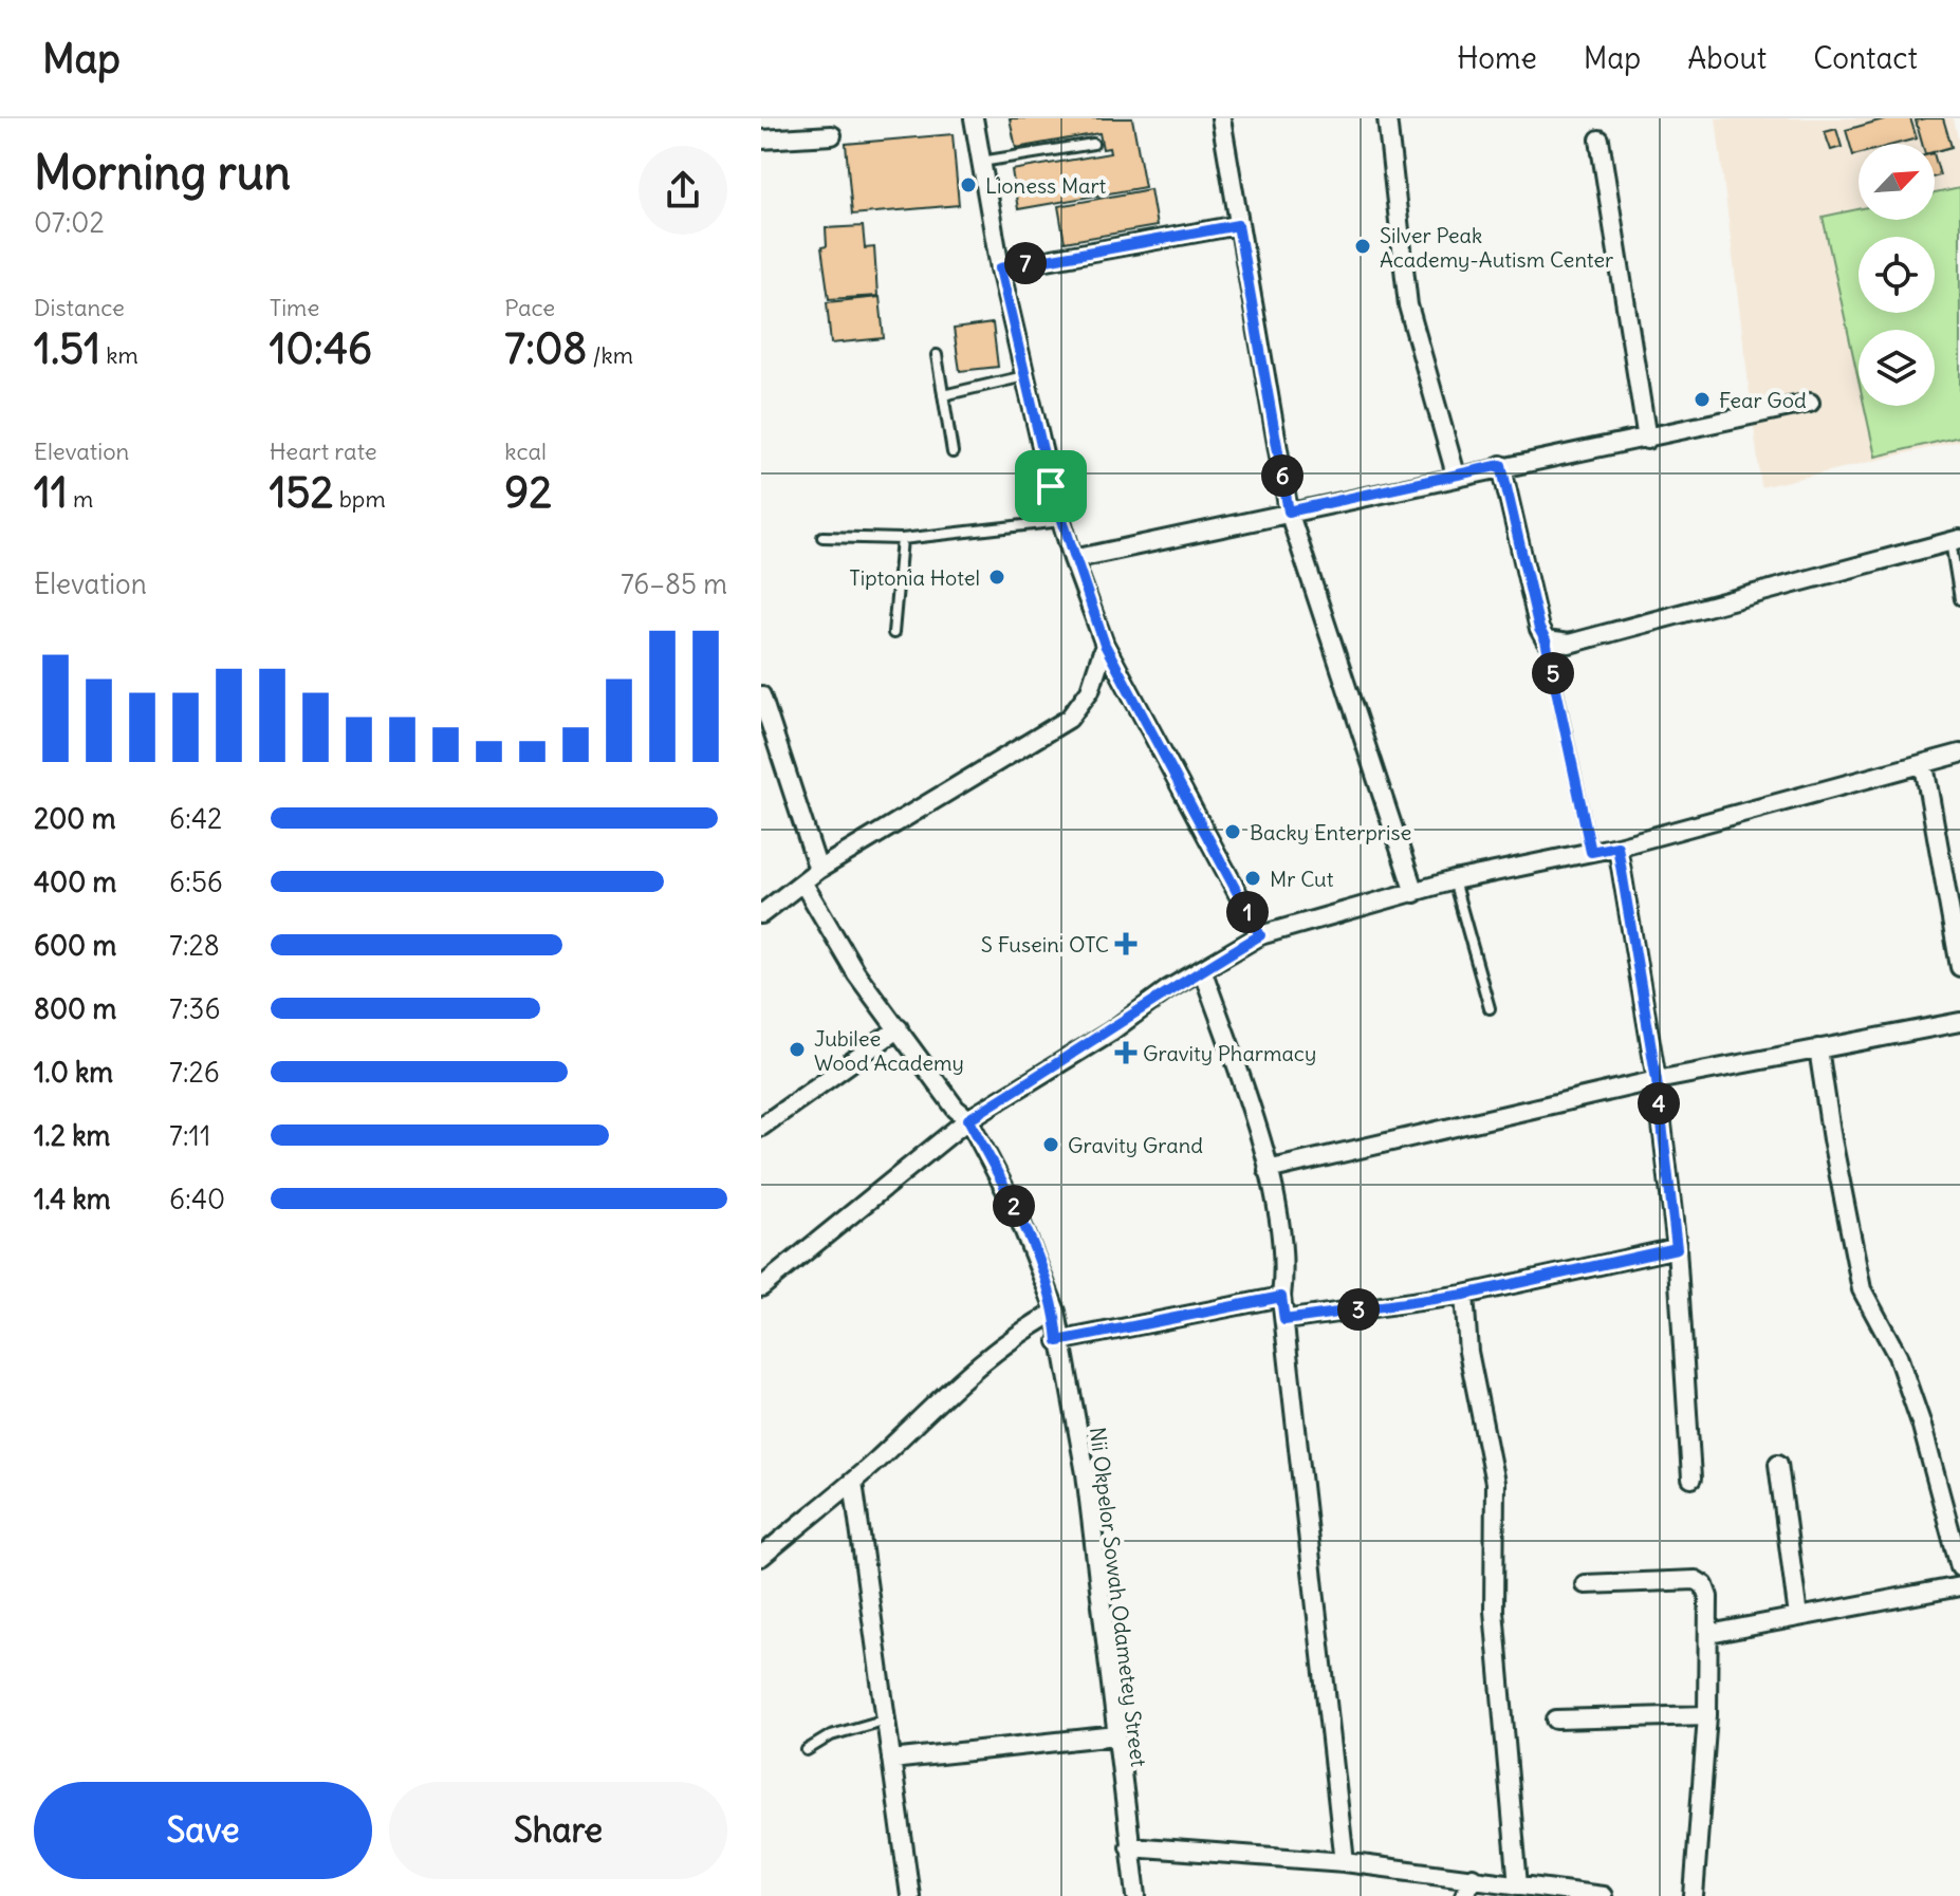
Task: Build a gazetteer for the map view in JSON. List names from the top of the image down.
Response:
{
  "streets": {
    "street": ["Nii Okpelor Sowah Odametey Street"]
  },
  "places": {
    "other": [
      "Lioness Mart",
      "Silver Peak Academy-Autism Center",
      "Fear God",
      "Tiptonia Hotel",
      "Backy Enterprise",
      "Mr Cut",
      "Jubilee Wood Academy",
      "Gravity Grand"
    ],
    "health": ["S Fuseini OTC", "Gravity Pharmacy"]
  },
  "north": "top right",
  "page": {
    "header": "Map",
    "nav": [
      "Home",
      "Map",
      "About",
      "Contact"
    ],
    "heading": ["Morning run", "07:02"],
    "pins": [
      "7",
      "6",
      "5",
      "1",
      "4",
      "2",
      "3"
    ],
    "stats": [
      ["Distance", "1.51 km"],
      ["Time", "10:46"],
      ["Pace", "7:08 /km"],
      ["Elevation", "11 m"],
      ["Heart rate", "152 bpm"],
      ["kcal", "92"]
    ],
    "chart": ["Elevation", "76–85 m"],
    "list": [
      {
        "name": "200 m",
        "note": "6:42"
      },
      {
        "name": "400 m",
        "note": "6:56"
      },
      {
        "name": "600 m",
        "note": "7:28"
      },
      {
        "name": "800 m",
        "note": "7:36"
      },
      {
        "name": "1.0 km",
        "note": "7:26"
      },
      {
        "name": "1.2 km",
        "note": "7:11"
      },
      {
        "name": "1.4 km",
        "note": "6:40"
      }
    ],
    "buttons": ["Save", "Share"]
  }
}
